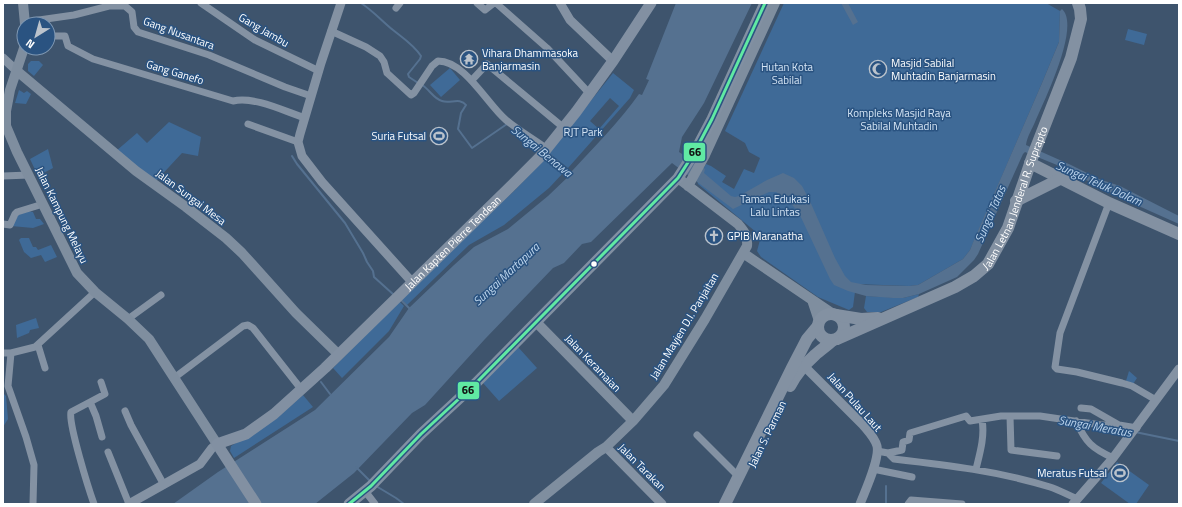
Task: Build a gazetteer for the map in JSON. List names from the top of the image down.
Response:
{
  "streets": {
    "highway": ["Jalan Letnan Jenderal R. Suprapto", "Jalan S. Parman"],
    "main road": [
      "Jalan Sungai Mesa",
      "Jalan Kampung Melayu",
      "Jalan Kapten Pierre Tendean",
      "Jalan Mayjen D.I. Panjaitan",
      "Jalan Keramaian"
    ],
    "street": [
      "Gang Jambu",
      "Gang Nusantara",
      "Gang Ganefo",
      "Jalan Pulau Laut",
      "Jalan Tarakan"
    ]
  },
  "crossings": [
    ["Jalan Letnan Jenderal R. Suprapto", "Jalan S. Parman"],
    ["Jalan Sungai Mesa", "Jalan Kampung Melayu"],
    ["Jalan Sungai Mesa", "Jalan Kapten Pierre Tendean"],
    ["Jalan Kampung Melayu", "Jalan Kapten Pierre Tendean"],
    ["Jalan Mayjen D.I. Panjaitan", "Jalan Keramaian"],
    ["Jalan Mayjen D.I. Panjaitan", "Jalan Tarakan"],
    ["Jalan Pulau Laut", "Jalan S. Parman"]
  ],
  "water": [
    "Sungai Benawa",
    "Sungai Teluk Dalam",
    "Sungai Tatas",
    "Sungai Martapura",
    "Sungai Meratus"
  ],
  "parks": [
    "Hutan Kota Sabilal",
    "Kompleks Masjid Raya Sabilal Muhtadin",
    "RJT Park",
    "Taman Edukasi Lalu Lintas"
  ],
  "places": {
    "temple": ["Vihara Dhammasoka Banjarmasin"],
    "mosque": ["Masjid Sabilal Muhtadin Banjarmasin"],
    "sports": ["Suria Futsal", "Meratus Futsal"],
    "church": ["GPIB Maranatha"]
  },
  "lines": ["transit line 66"],
  "north": "bottom left"
}
